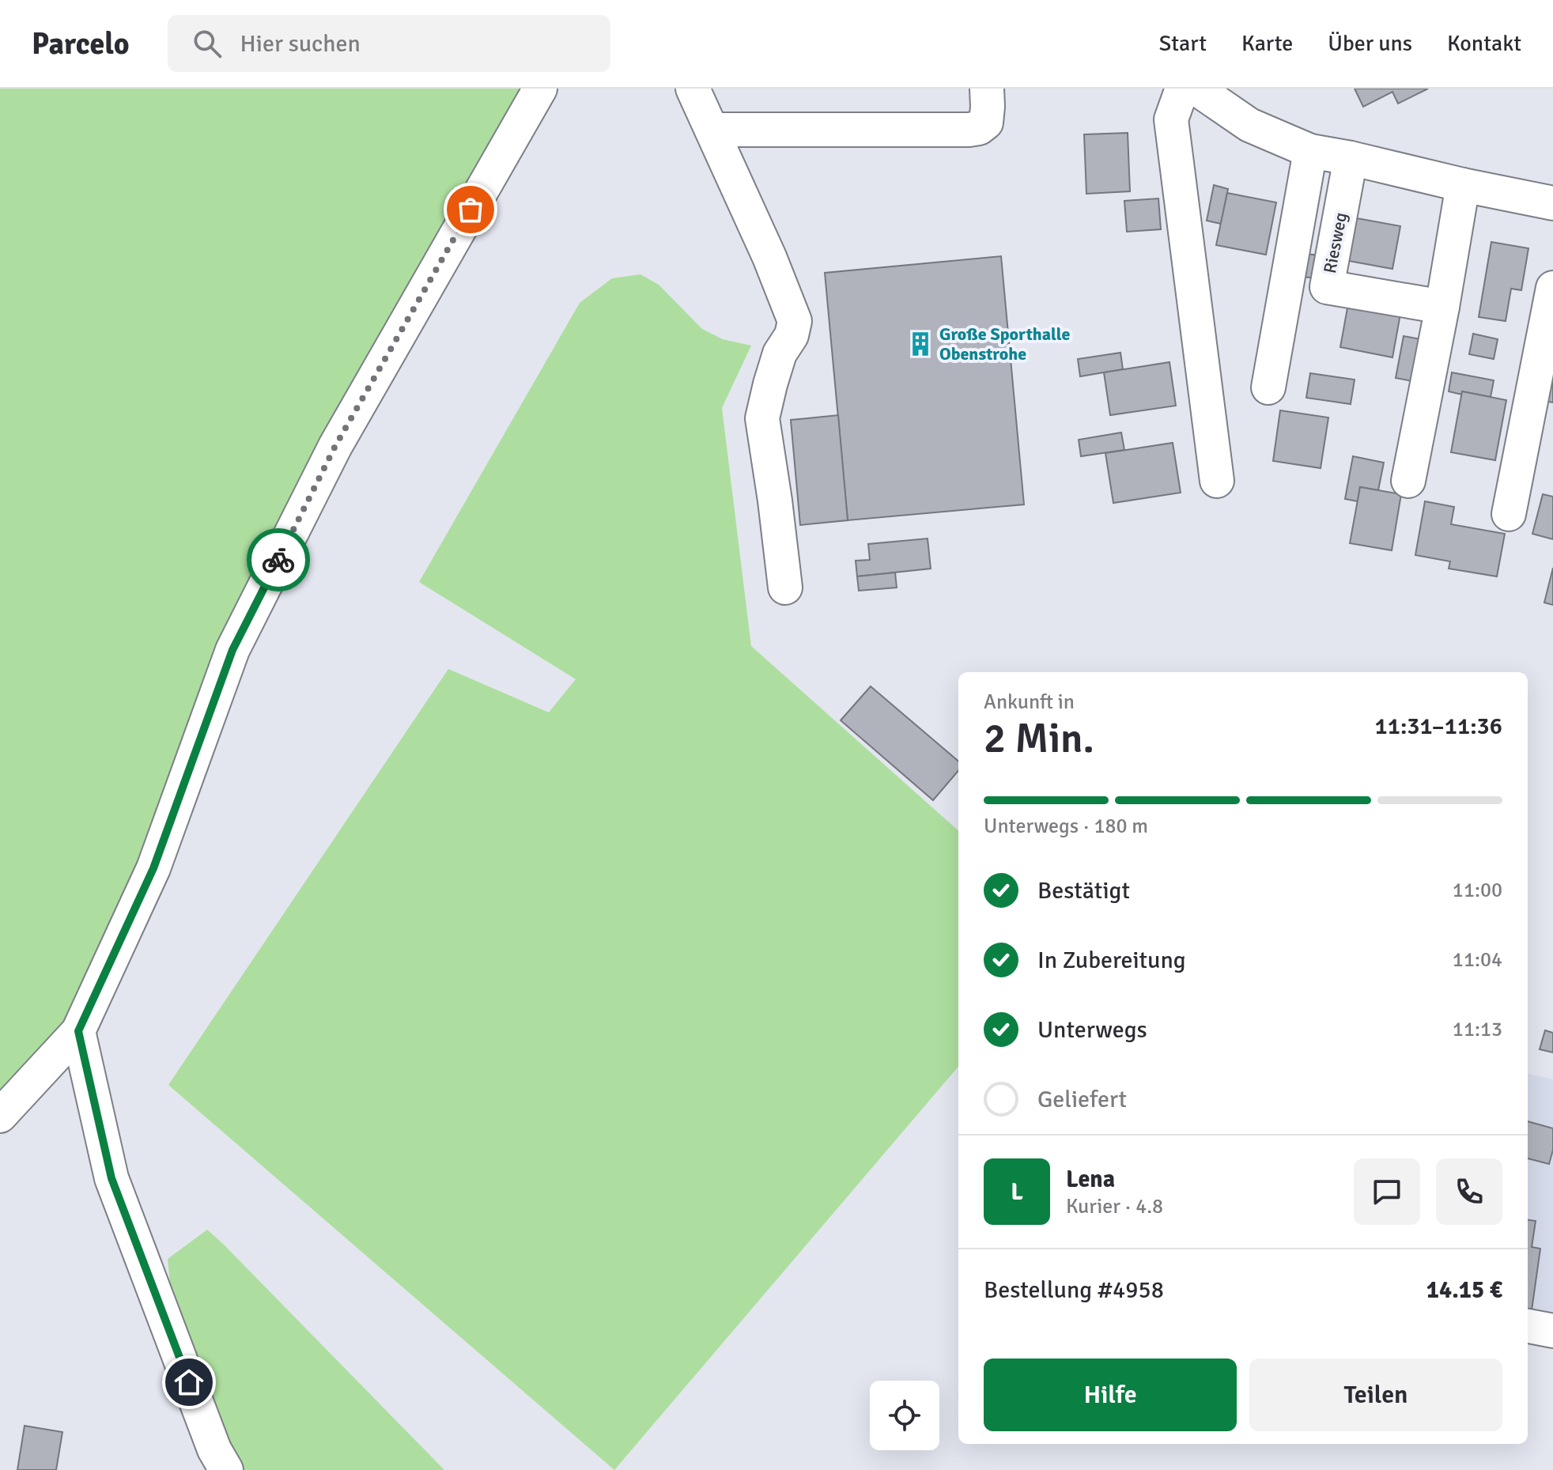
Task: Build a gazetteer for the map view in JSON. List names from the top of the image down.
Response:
{
  "streets": {
    "street": ["Riesweg"]
  },
  "places": {
    "building": ["Große Sporthalle Obenstrohe"]
  },
  "page": {
    "header": "Parcelo",
    "search": "Hier suchen",
    "nav": [
      "Start",
      "Karte",
      "Über uns",
      "Kontakt"
    ],
    "heading": ["2 Min.", "Ankunft in", "11:31–11:36"],
    "panel": [
      "Lena",
      "Kurier · 4.8",
      "Bestellung #4958",
      "14.15 €"
    ],
    "bar": "Unterwegs · 180 m",
    "list": [
      ["Bestätigt", "11:00"],
      ["In Zubereitung", "11:04"],
      ["Unterwegs", "11:13"],
      "Geliefert"
    ],
    "round": "L",
    "buttons": ["Hilfe", "Teilen"]
  }
}
